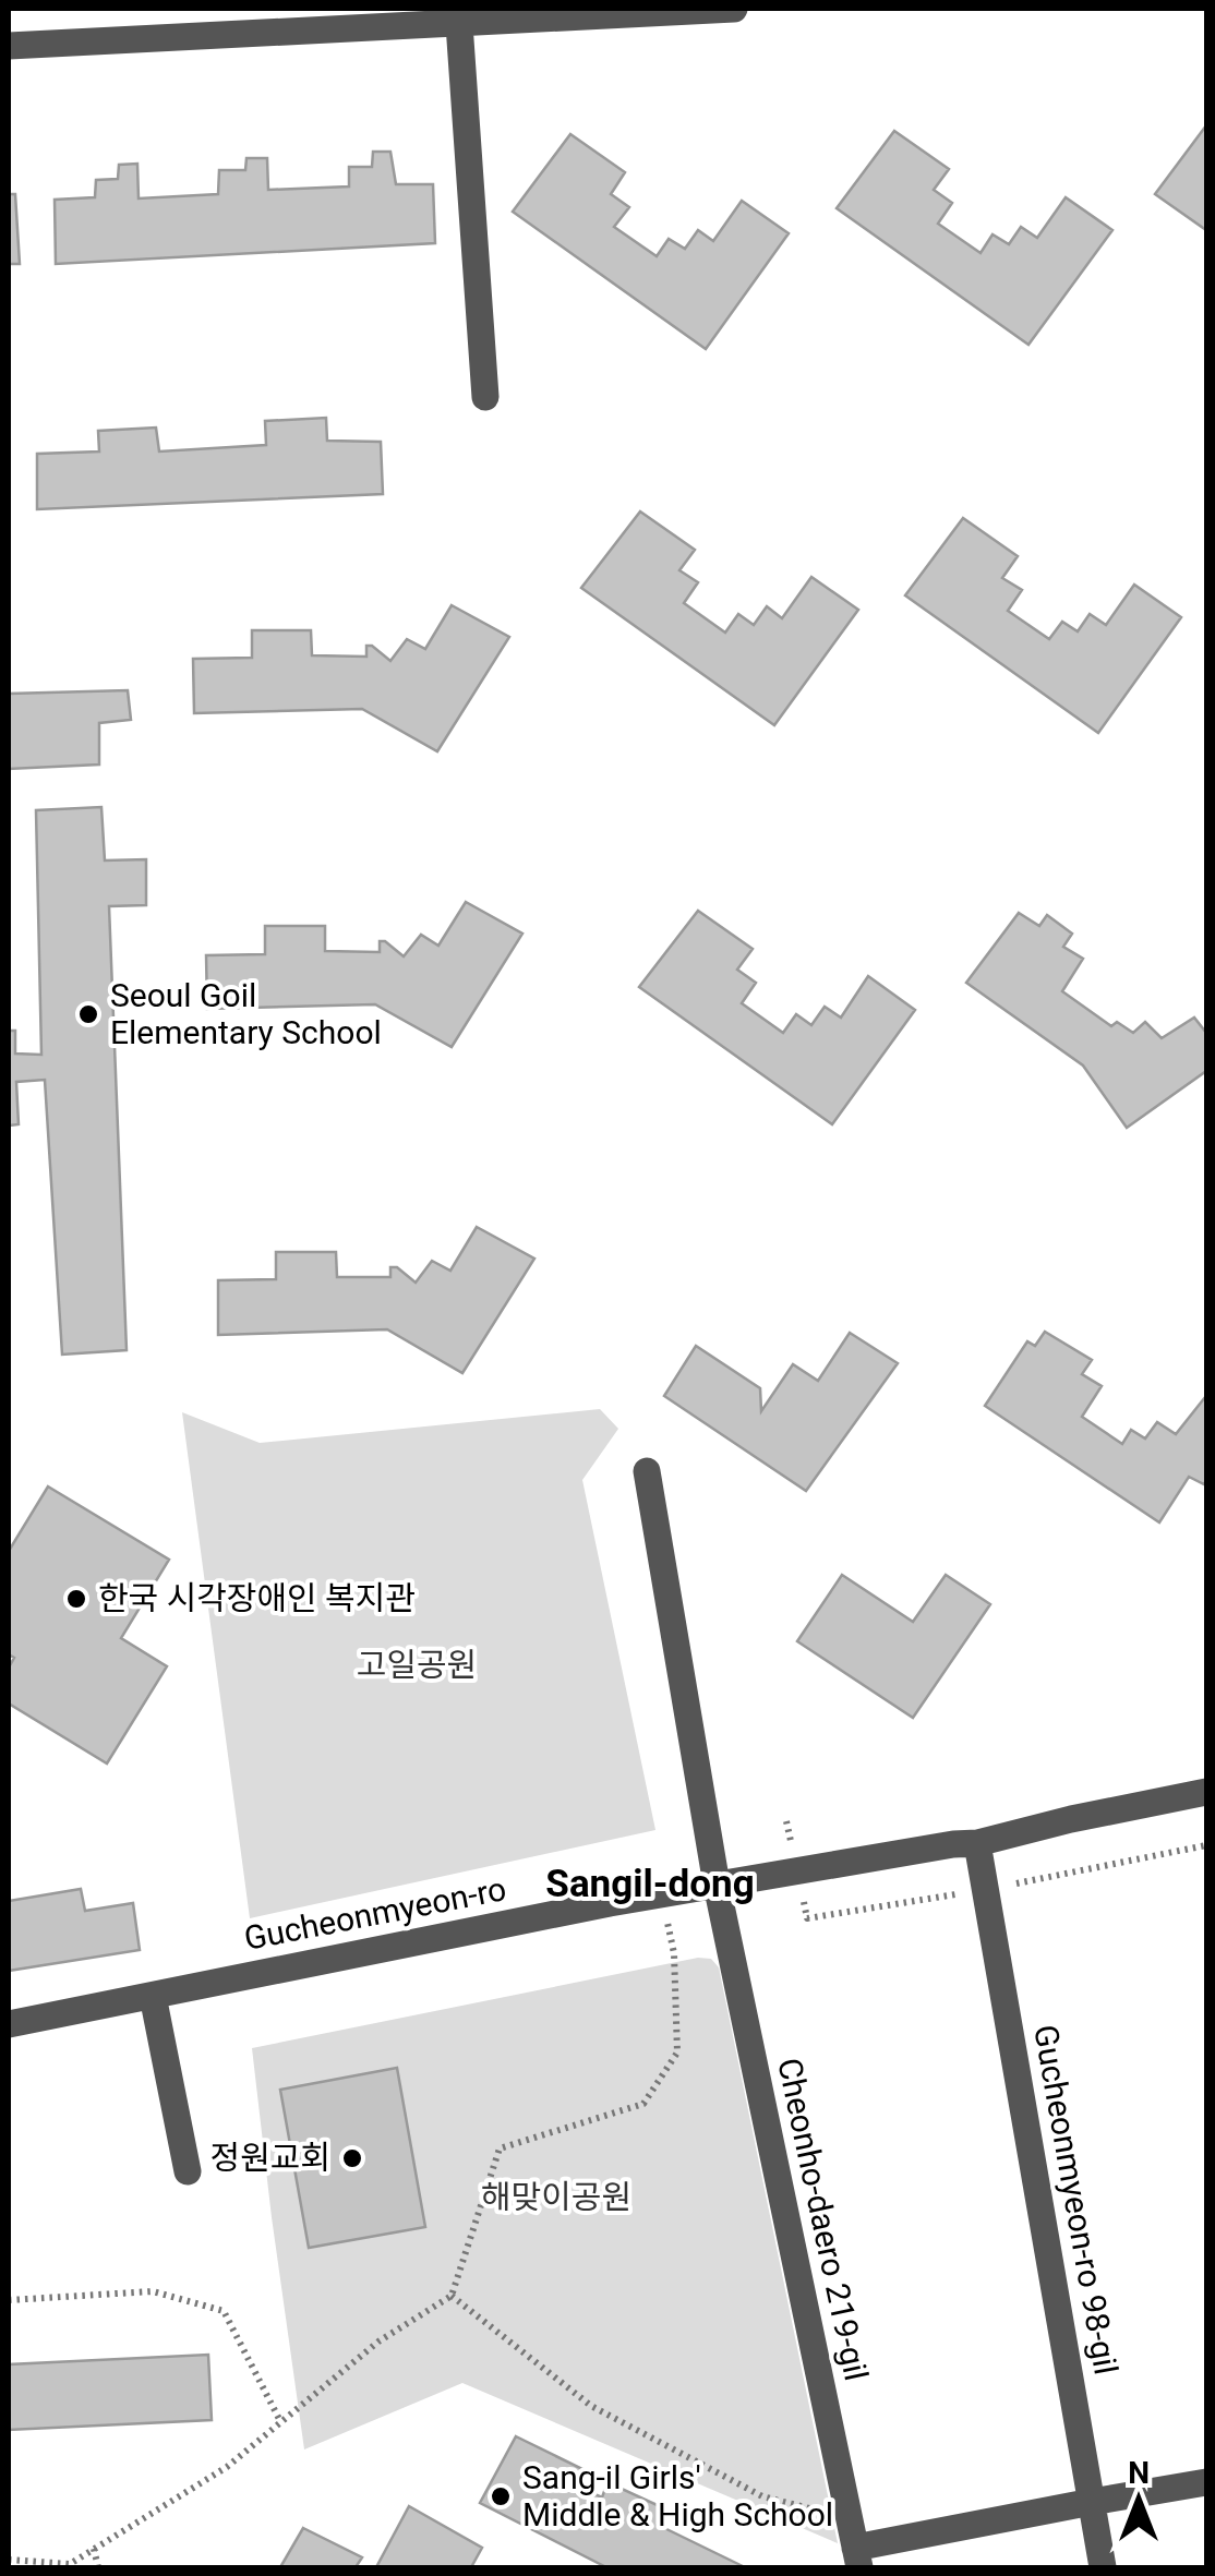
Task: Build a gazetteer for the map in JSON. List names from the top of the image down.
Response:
{
  "streets": {
    "street": ["Gucheonmyeon-ro", "Gucheonmyeon-ro 98-gil", "Cheonho-daero 219-gil"]
  },
  "crossings": [
    ["Gucheonmyeon-ro", "Gucheonmyeon-ro 98-gil"],
    ["Gucheonmyeon-ro", "Cheonho-daero 219-gil"]
  ],
  "districts": ["Sangil-dong"],
  "parks": ["고일공원", "해맞이공원"],
  "places": [
    "Seoul Goil Elementary School",
    "한국 시각장애인 복지관",
    "정원교회",
    "Sang-il Girls' Middle & High School"
  ],
  "north": "top"
}
